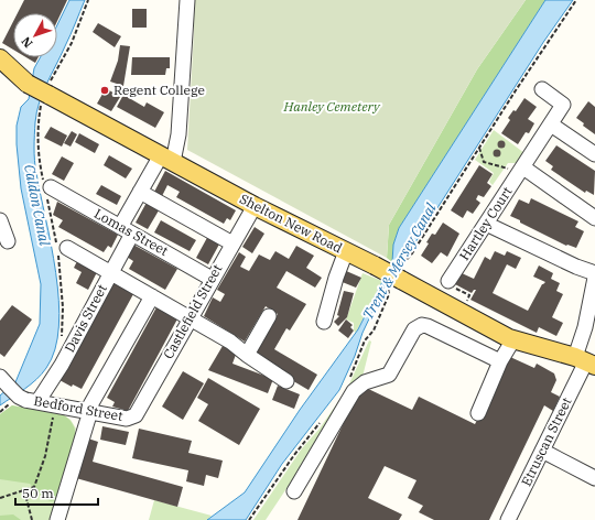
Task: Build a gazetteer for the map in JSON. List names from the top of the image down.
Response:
{
  "streets": {
    "main road": ["Shelton New Road"],
    "street": [
      "Hartley Court",
      "Lomas Street",
      "Castlefield Street",
      "Davis Street",
      "Bedford Street",
      "Etruscan Street"
    ]
  },
  "crossings": [
    ["Shelton New Road", "Castlefield Street"],
    ["Shelton New Road", "Davis Street"],
    ["Shelton New Road", "Etruscan Street"],
    ["Lomas Street", "Castlefield Street"],
    ["Lomas Street", "Davis Street"],
    ["Castlefield Street", "Bedford Street"],
    ["Davis Street", "Bedford Street"]
  ],
  "water": ["Caldon Canal", "Trent & Mersey Canal"],
  "parks": ["Hanley Cemetery"],
  "places": ["Regent College"],
  "scale_bar": "50 m",
  "north": "bottom left"
}
